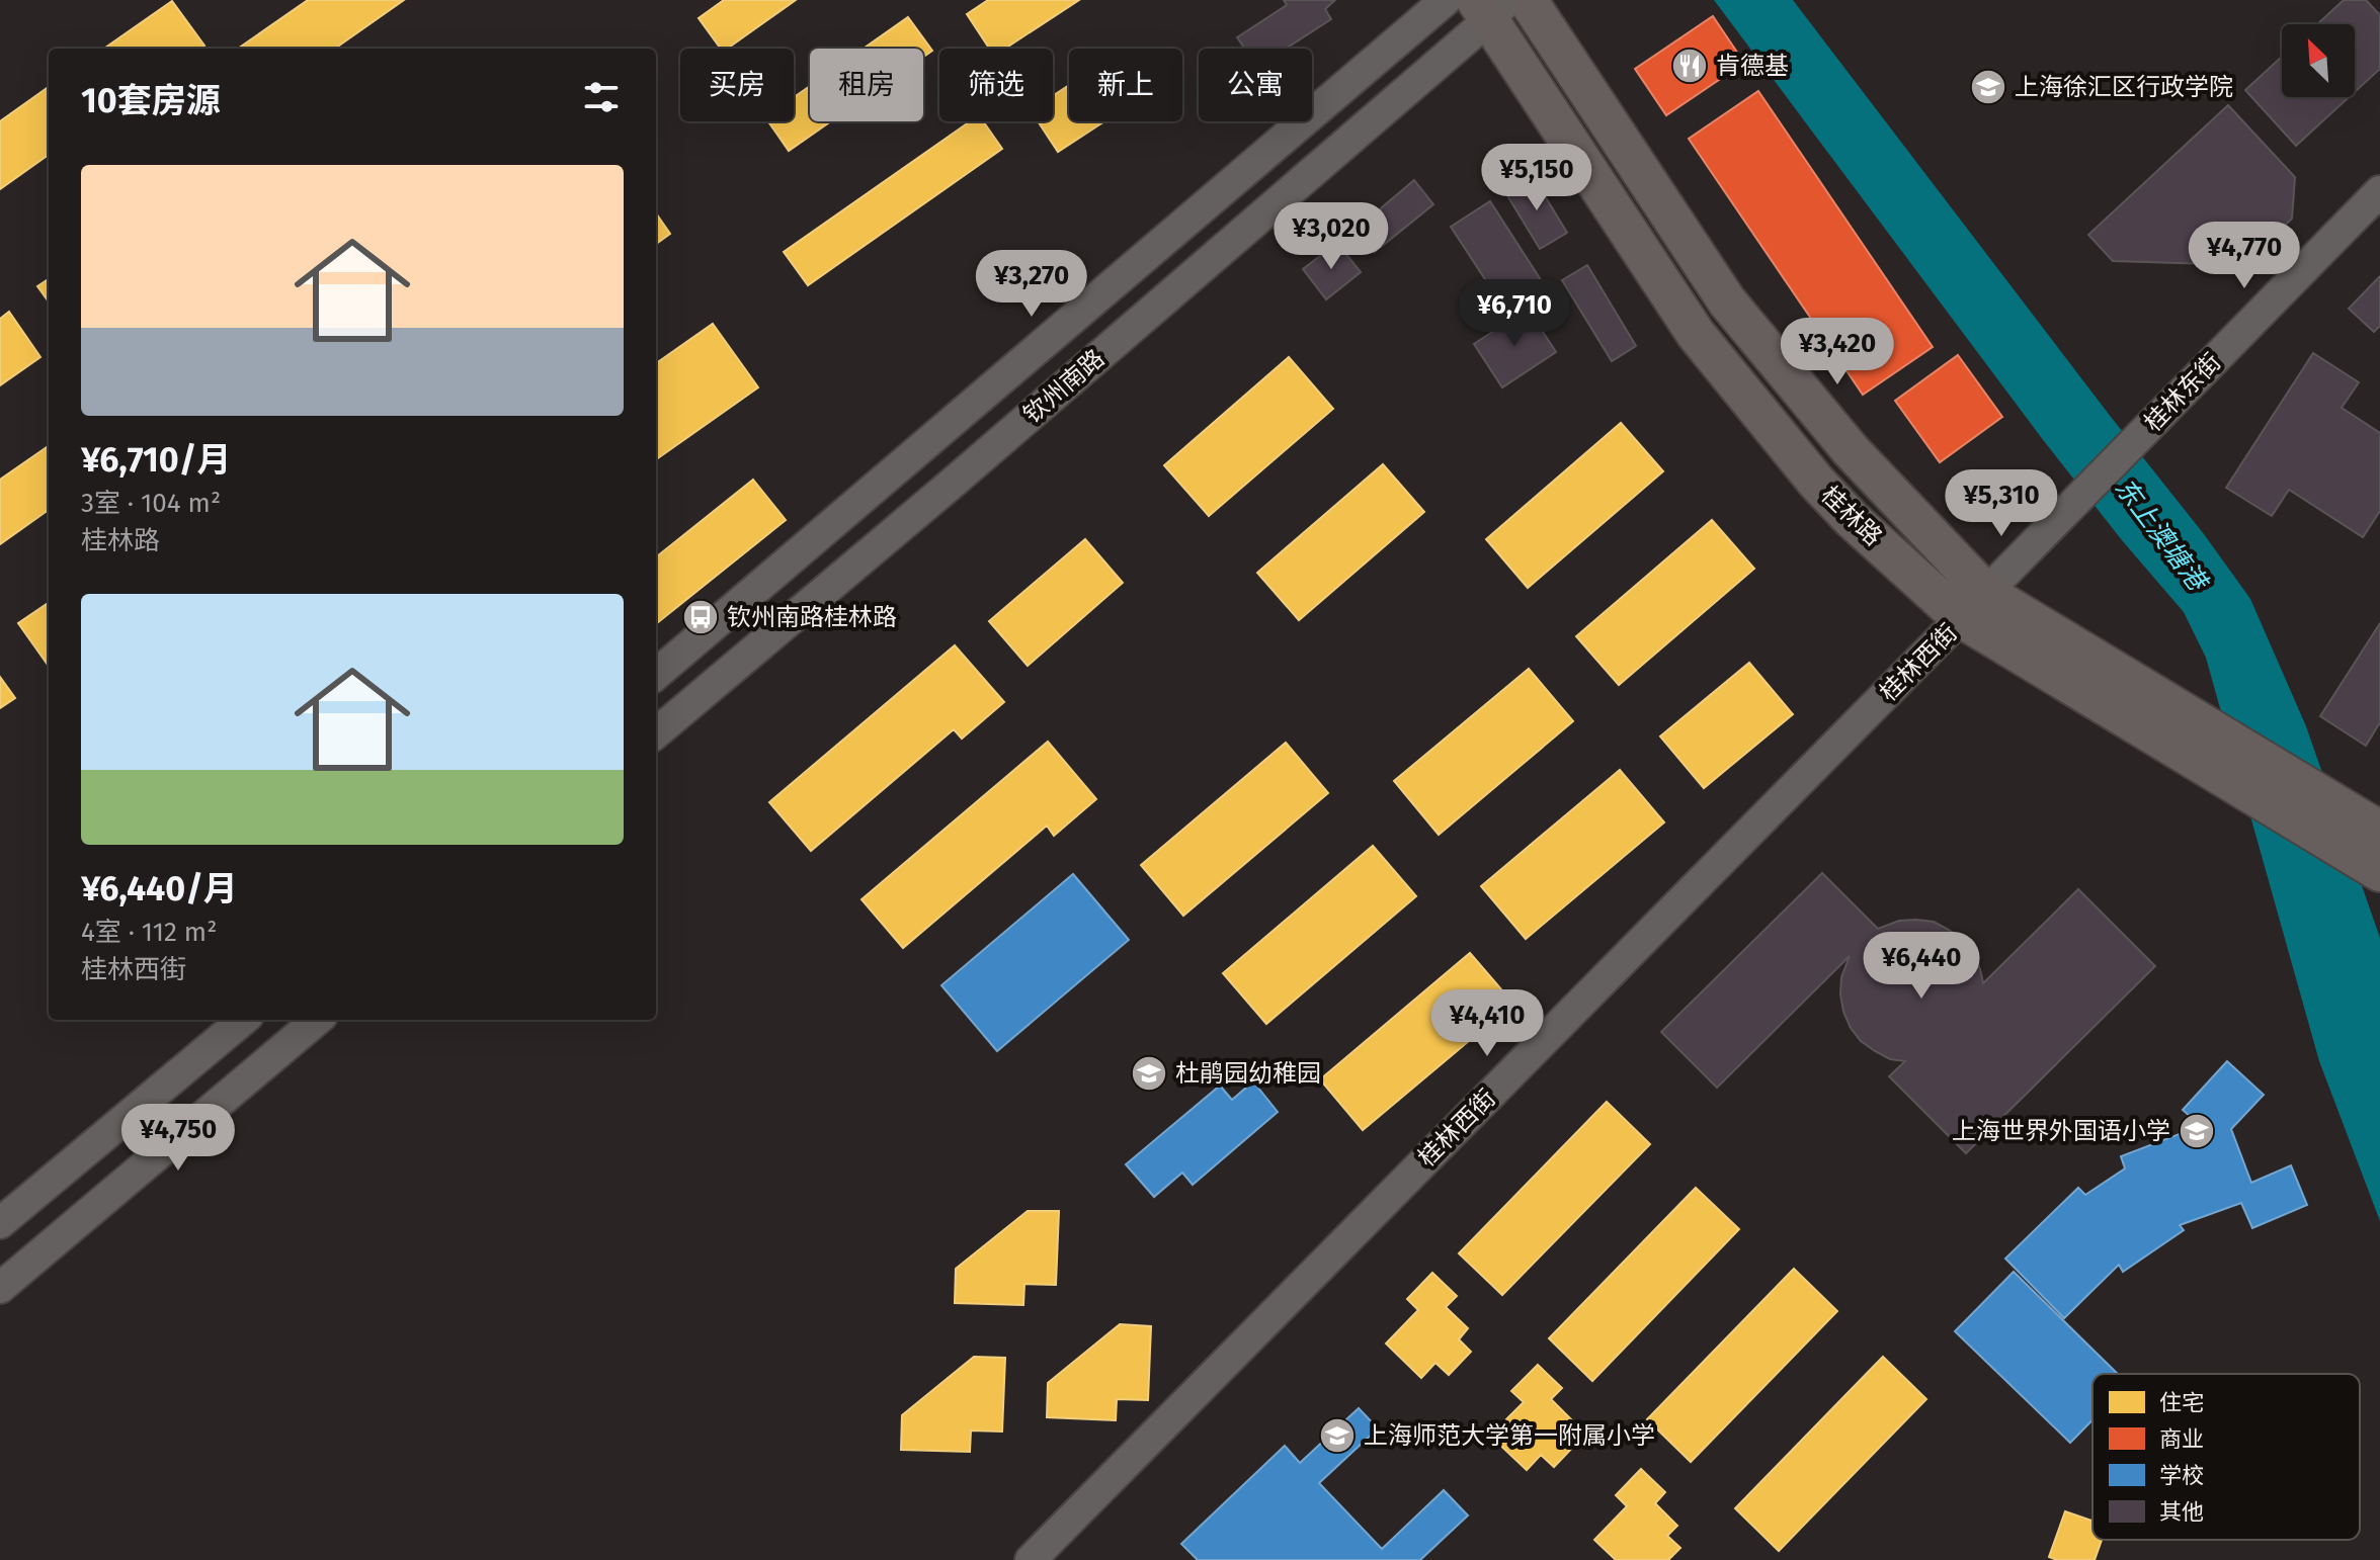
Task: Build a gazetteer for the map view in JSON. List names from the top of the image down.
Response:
{
  "streets": {
    "main road": ["桂林路"],
    "street": ["钦州南路", "桂林东街", "桂林西街"]
  },
  "crossings": [
    ["钦州南路", "桂林路"],
    ["桂林东街", "桂林路"],
    ["桂林东街", "桂林西街"],
    ["桂林路", "桂林西街"]
  ],
  "water": ["东上澳塘港"],
  "places": {
    "restaurant": ["肯德基"],
    "school or university": [
      "上海徐汇区行政学院",
      "杜鹃园幼稚园",
      "上海世界外国语小学",
      "上海师范大学第一附属小学"
    ],
    "bus stop": ["钦州南路桂林路"]
  },
  "legend": [
    "住宅",
    "商业",
    "学校",
    "其他"
  ],
  "north": "top left",
  "page": {
    "chip": [
      "买房",
      "租房",
      "筛选",
      "新上",
      "公寓"
    ],
    "heading": "10套房源",
    "price": [
      "¥5,150",
      "¥3,020",
      "¥4,770",
      "¥3,270",
      "¥6,710",
      "¥3,420",
      "¥5,310",
      "¥6,440",
      "¥4,410",
      "¥4,750"
    ],
    "list": [
      {
        "name": "¥6,710/月",
        "note": "3室 · 104 m² · 桂林路"
      },
      {
        "name": "¥6,440/月",
        "note": "4室 · 112 m² · 桂林西街"
      }
    ]
  }
}
